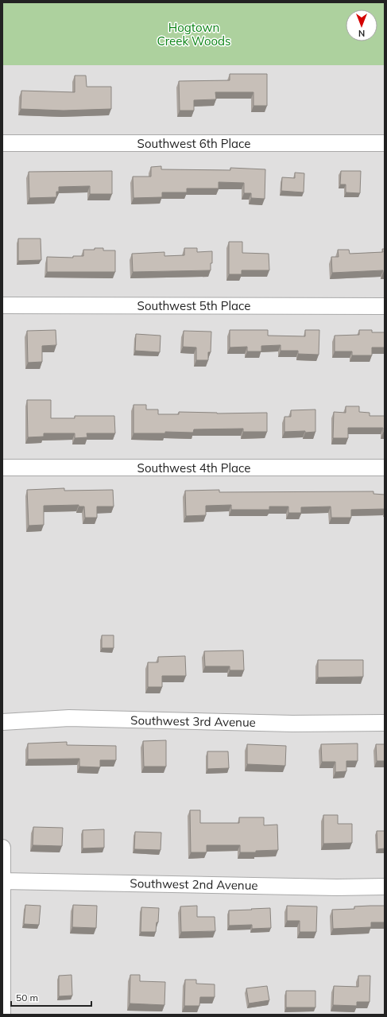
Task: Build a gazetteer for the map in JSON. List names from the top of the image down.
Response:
{
  "streets": {
    "street": [
      "Southwest 6th Place",
      "Southwest 5th Place",
      "Southwest 4th Place",
      "Southwest 3rd Avenue",
      "Southwest 2nd Avenue"
    ]
  },
  "parks": ["Hogtown Creek Woods"],
  "scale_bar": "50 m",
  "north": "bottom"
}
